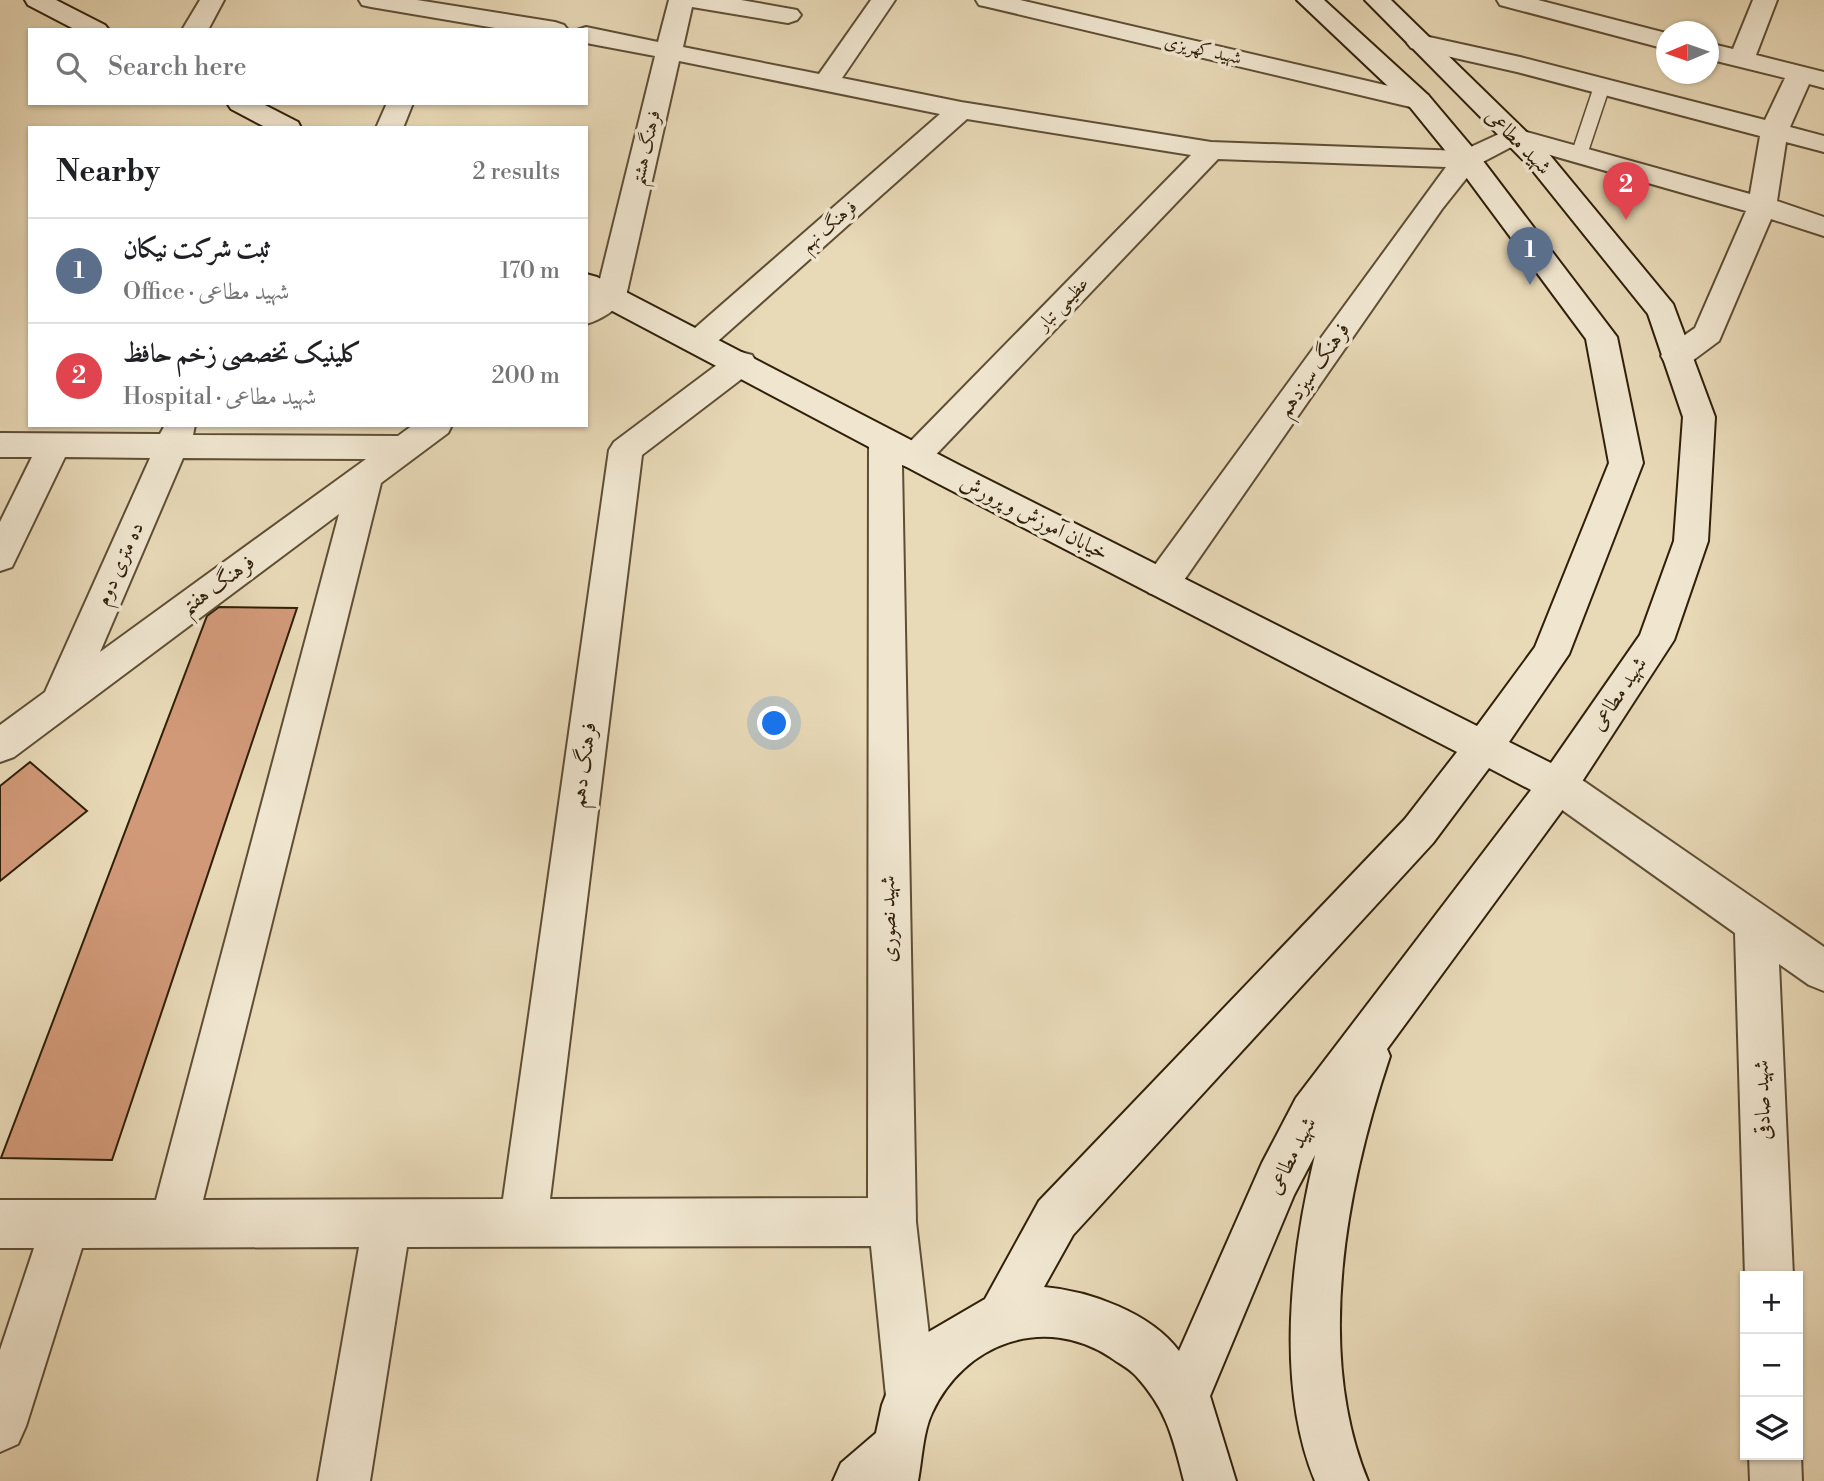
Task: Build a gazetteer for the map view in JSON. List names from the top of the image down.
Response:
{
  "streets": {
    "street": [
      "شهید کهریزی",
      "شهید مطاعی",
      "فرهنگ هشتم",
      "فرهنگ نهم",
      "عظیمی تبار",
      "فرهنگ سیزدهم",
      "خیابان آموزش و پرورش",
      "ده متری دوم",
      "فرهنگ هفتم",
      "فرهنگ دهم",
      "شهید نصوری",
      "شهید صادقی"
    ]
  },
  "crossings": [
    ["شهید مطاعی", "خیابان آموزش و پرورش"],
    ["فرهنگ هشتم", "خیابان آموزش و پرورش"],
    ["فرهنگ نهم", "خیابان آموزش و پرورش"],
    ["عظیمی تبار", "خیابان آموزش و پرورش"],
    ["عظیمی تبار", "شهید نصوری"],
    ["فرهنگ سیزدهم", "خیابان آموزش و پرورش"],
    ["خیابان آموزش و پرورش", "فرهنگ دهم"],
    ["خیابان آموزش و پرورش", "شهید نصوری"],
    ["خیابان آموزش و پرورش", "شهید صادقی"],
    ["ده متری دوم", "فرهنگ هفتم"]
  ],
  "north": "left",
  "page": {
    "search": "Search here",
    "heading": ["Nearby", "2 results"],
    "pins": ["2", "1"],
    "list": [
      {
        "mark": "1",
        "name": "ثبت شرکت نیکان",
        "note": "Office · شهید مطاعی",
        "value": "170 m"
      },
      {
        "mark": "2",
        "name": "کلینیک تخصصی زخم حافظ",
        "note": "Hospital · شهید مطاعی",
        "value": "200 m"
      }
    ],
    "map_buttons": ["+", "−"]
  }
}
